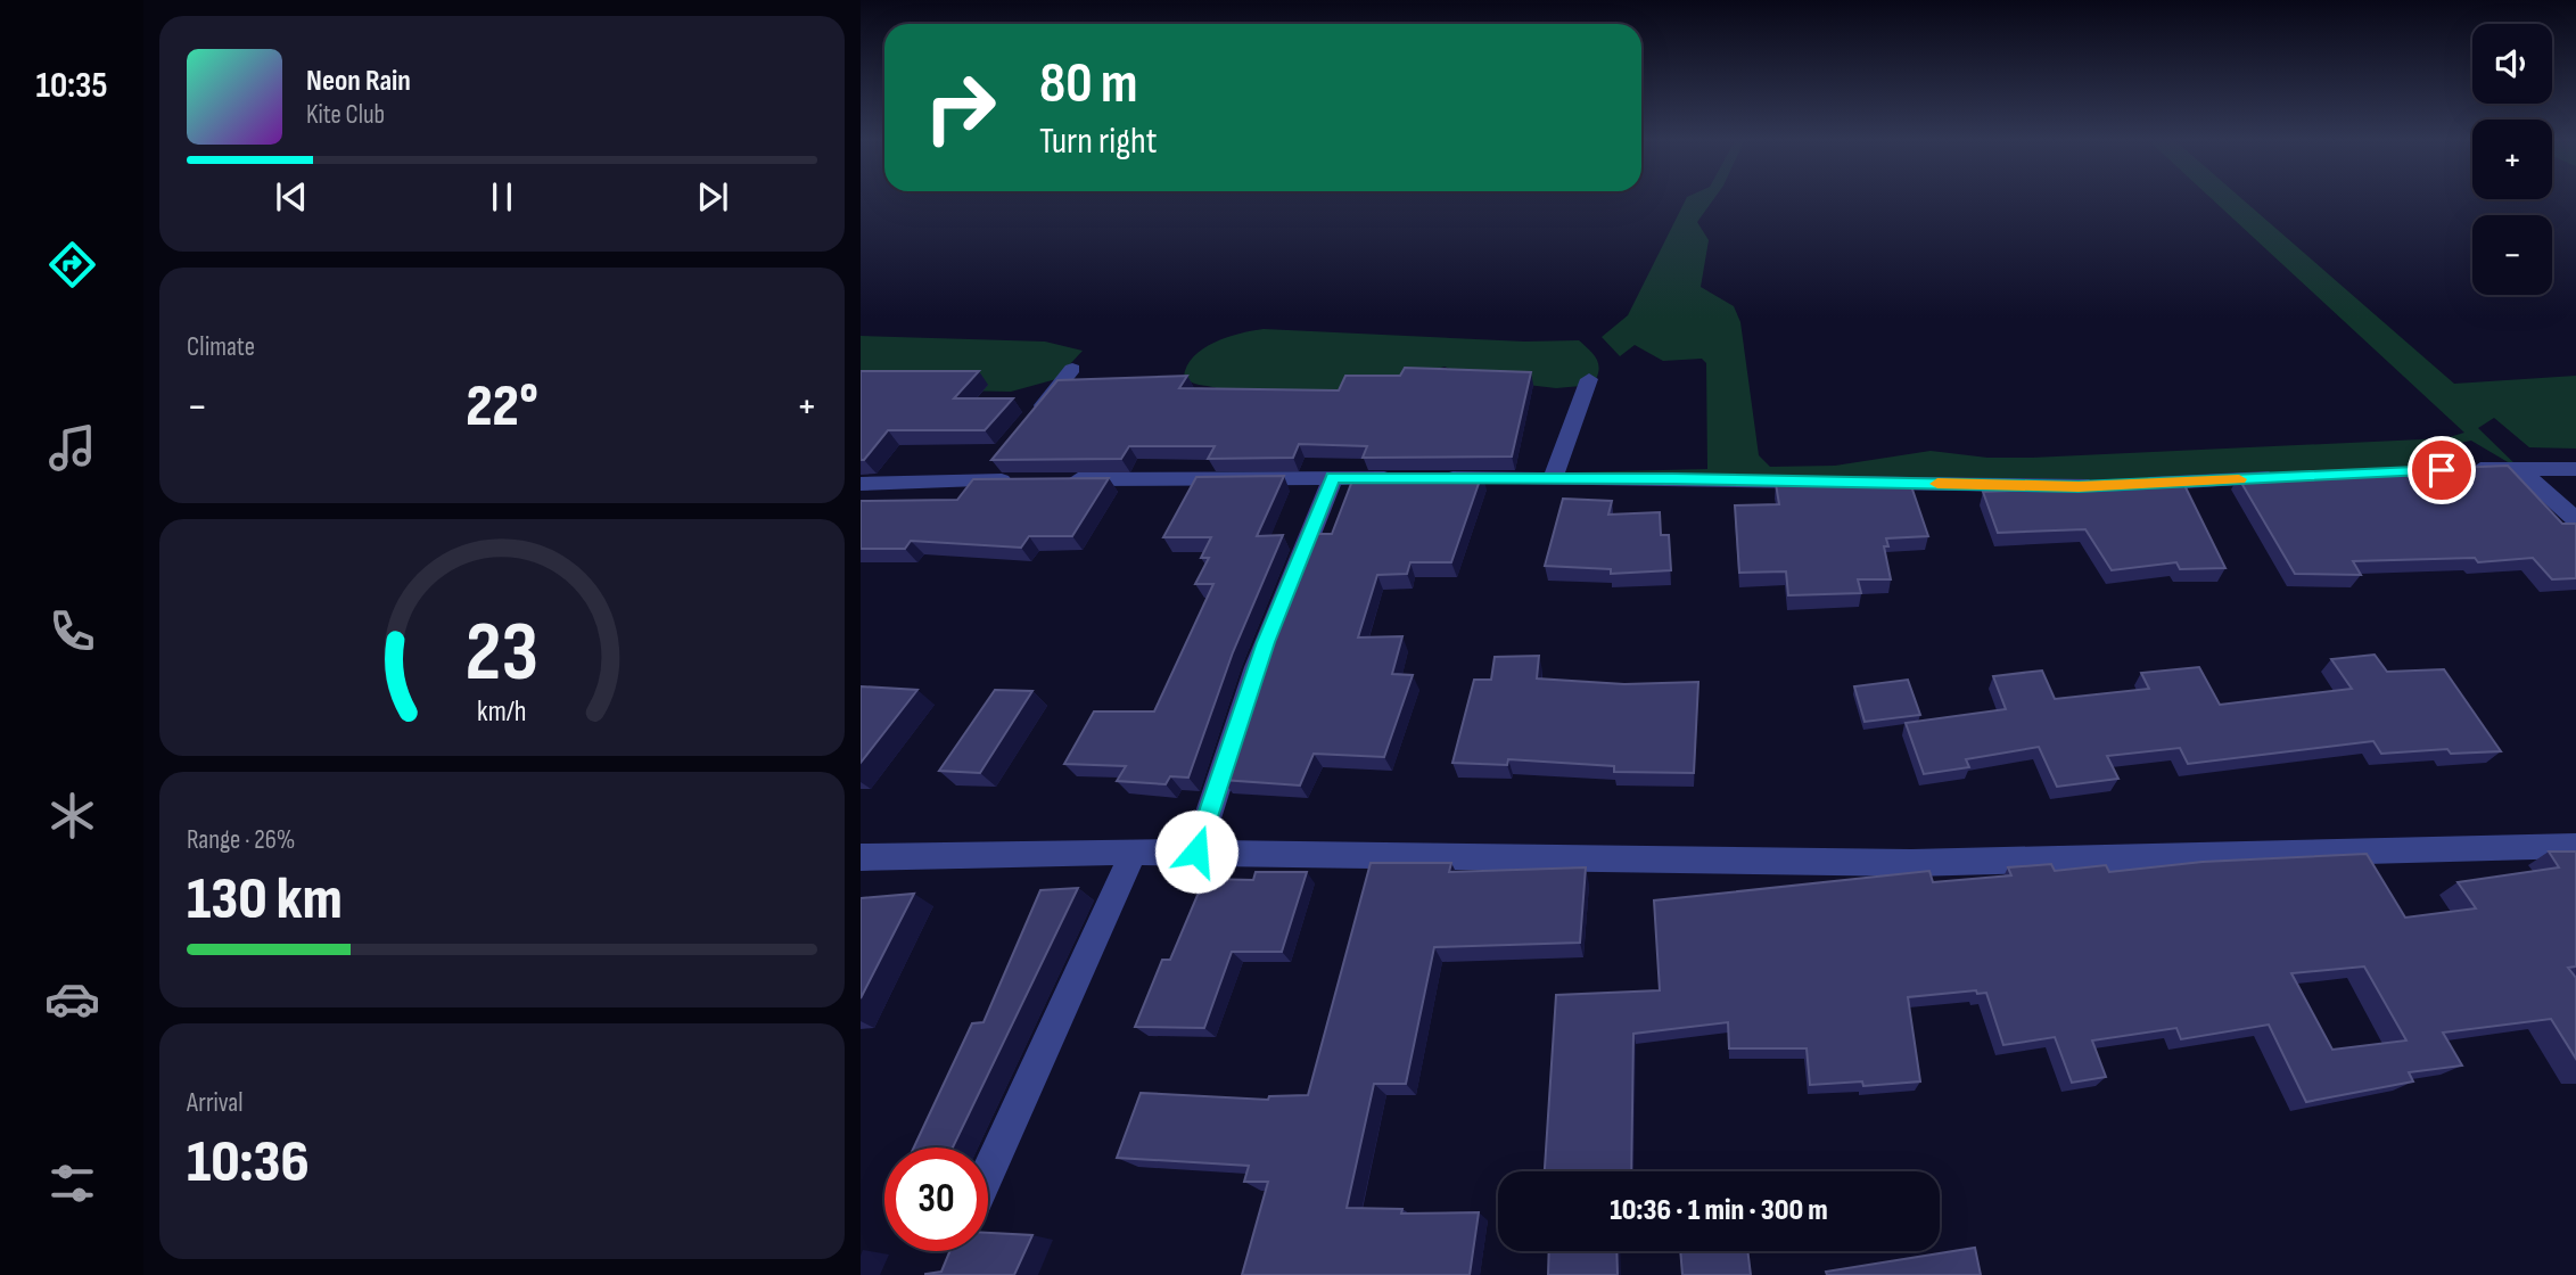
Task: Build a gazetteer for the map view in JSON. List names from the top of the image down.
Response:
{
  "page": {
    "tabs": "10:35",
    "map_buttons": ["+", "−"],
    "turn": ["80 m", "Turn right"],
    "song": ["Neon Rain", "Kite Club"],
    "tile": [
      "Climate",
      ["Range · 26%", "130 km"],
      ["Arrival", "10:36"]
    ],
    "heat": ["−", "22°", "+"],
    "limit": "30",
    "trip": "10:36 · 1 min · 300 m",
    "gauge": ["23", "km/h"]
  }
}
